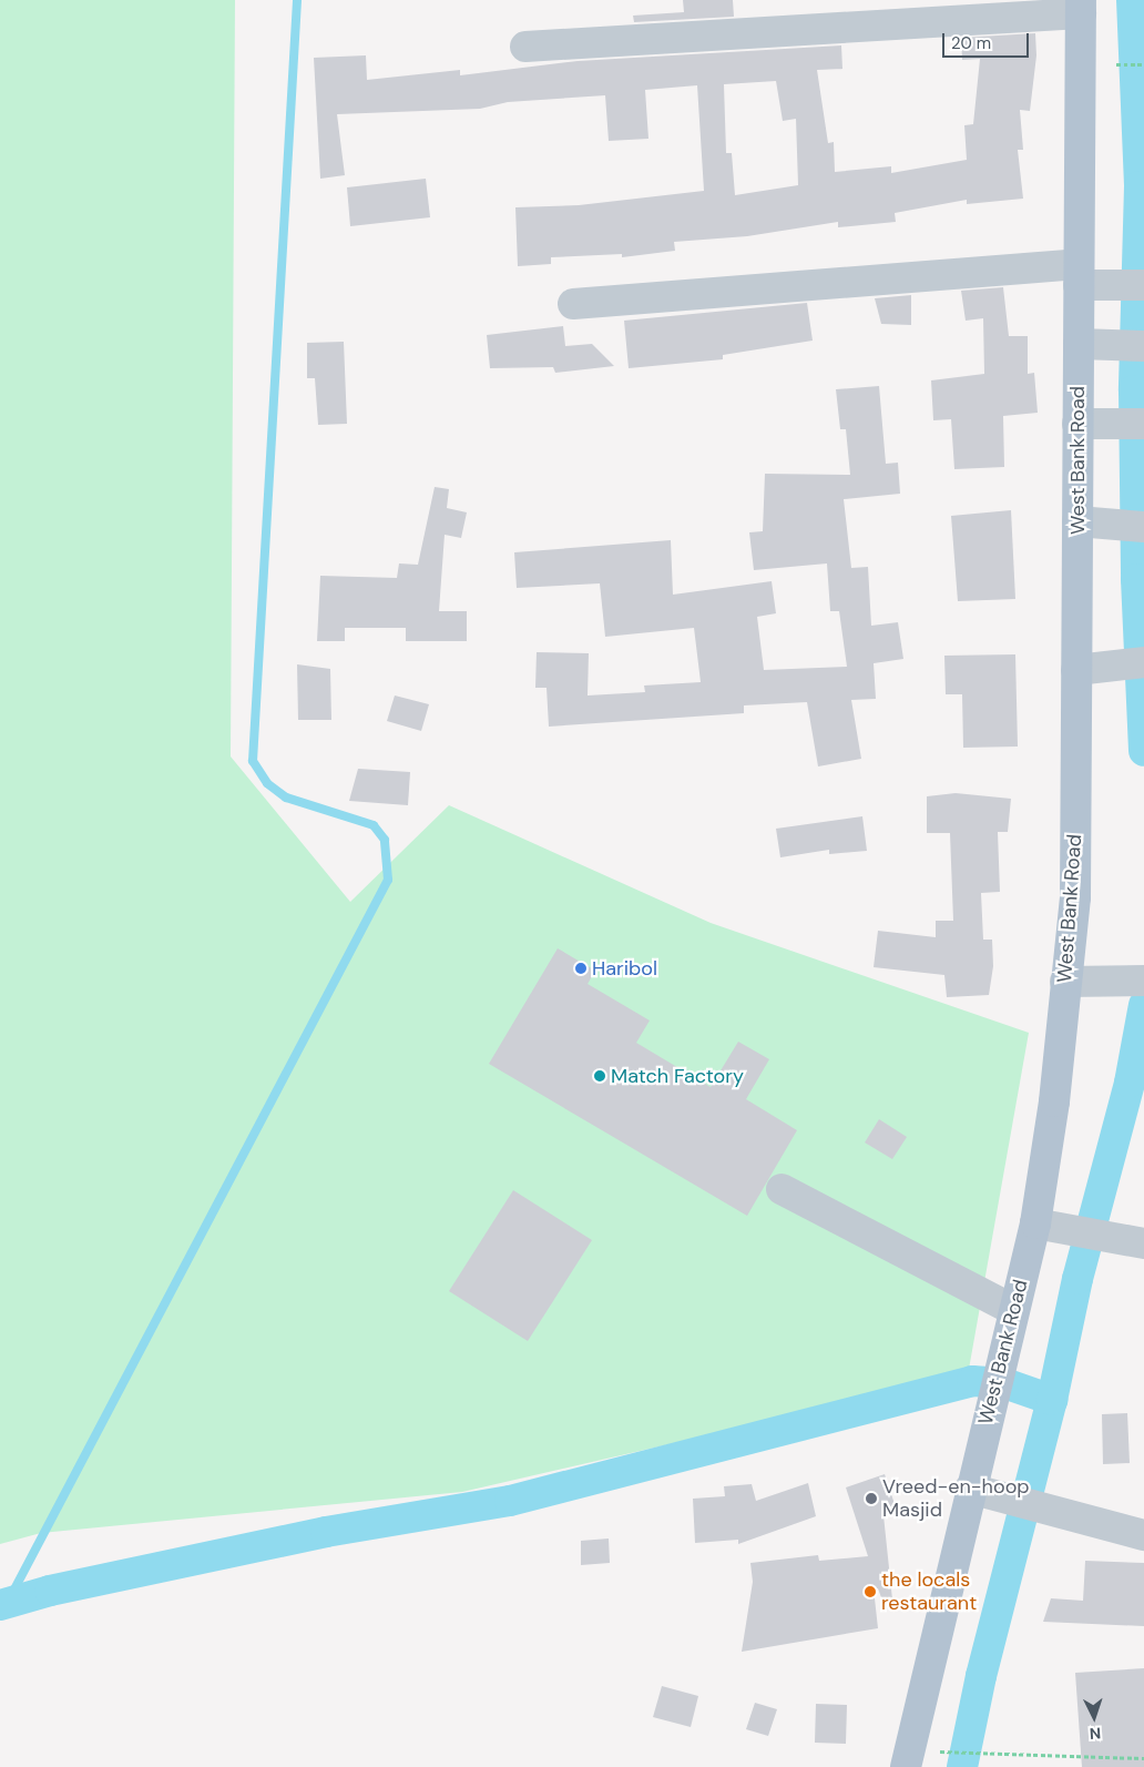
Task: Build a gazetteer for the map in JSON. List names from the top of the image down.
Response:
{
  "streets": {
    "main road": ["West Bank Road"]
  },
  "places": [
    "Haribol",
    "Match Factory",
    "Vreed-en-hoop Masjid",
    "the locals restaurant"
  ],
  "scale_bar": "20 m",
  "north": "bottom"
}
